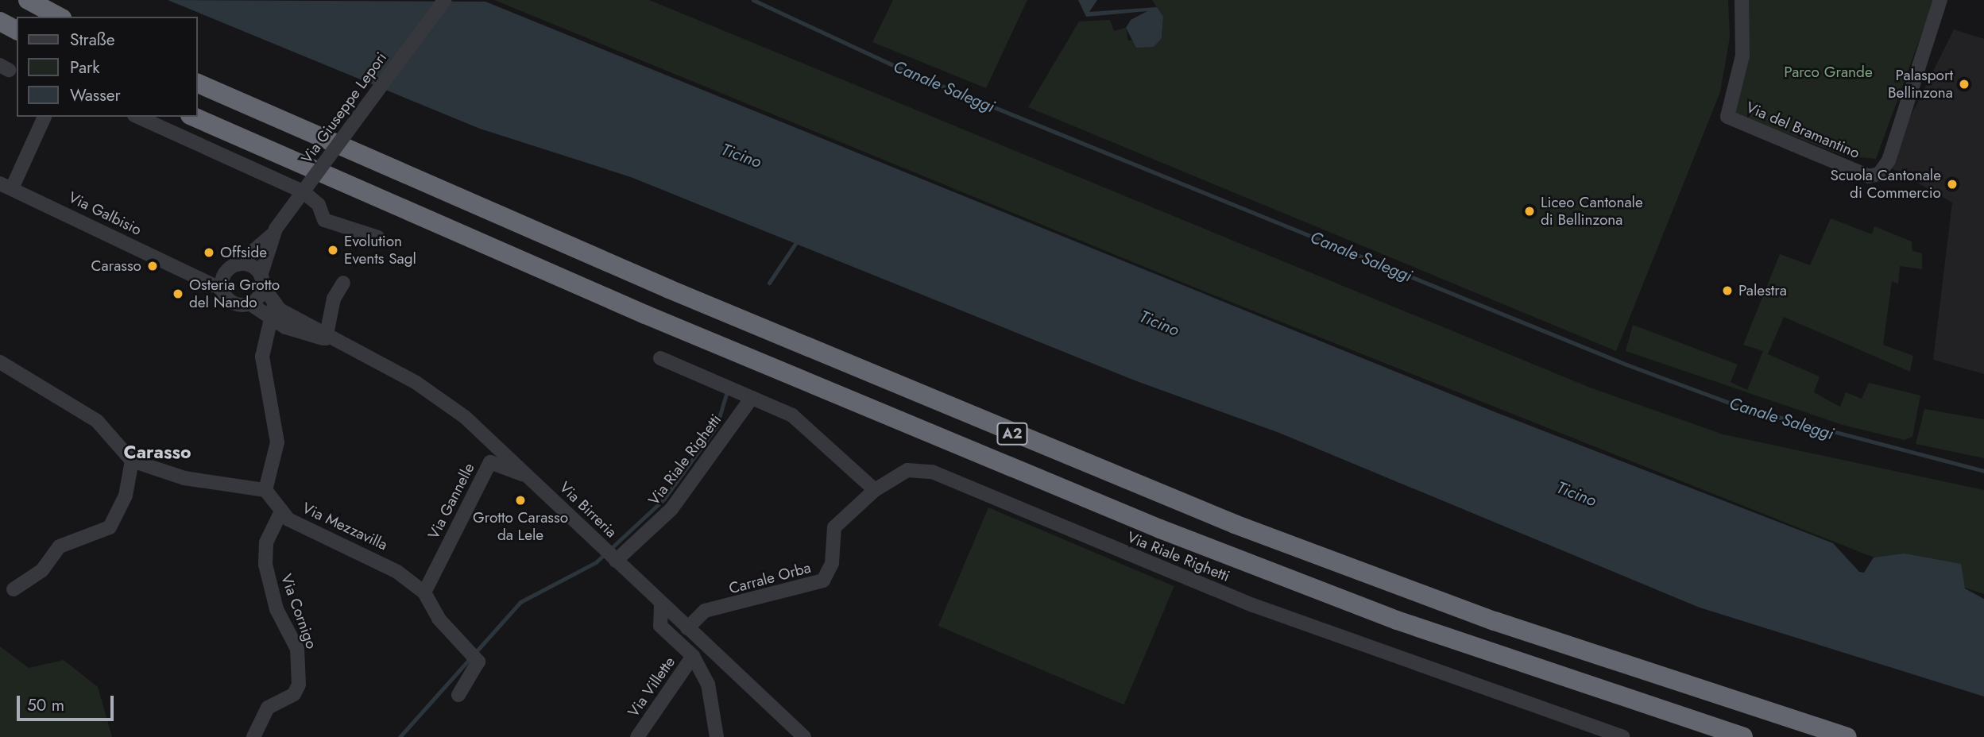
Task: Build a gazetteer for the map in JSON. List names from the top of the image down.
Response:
{
  "streets": {
    "highway": ["A2"],
    "street": [
      "Via Giuseppe Lepori",
      "Via del Bramantino",
      "Via Galbisio",
      "Via Riale Righetti",
      "Via Gannelle",
      "Via Birreria",
      "Via Mezzavilla",
      "Carrale Orba",
      "Via Cornigo",
      "Via Villette"
    ]
  },
  "crossings": [
    ["Via Giuseppe Lepori", "Via Galbisio"],
    ["Via Giuseppe Lepori", "Via Birreria"],
    ["Via Galbisio", "Via Birreria"],
    ["Via Riale Righetti", "Via Birreria"],
    ["Via Riale Righetti", "Carrale Orba"],
    ["Via Gannelle", "Via Birreria"],
    ["Via Gannelle", "Via Mezzavilla"],
    ["Via Birreria", "Carrale Orba"],
    ["Via Birreria", "Via Villette"],
    ["Via Mezzavilla", "Via Cornigo"]
  ],
  "districts": ["Carasso"],
  "water": ["Canale Saleggi", "Ticino"],
  "parks": ["Parco Grande"],
  "places": [
    "Palasport Bellinzona",
    "Scuola Cantonale di Commercio",
    "Liceo Cantonale di Bellinzona",
    "Evolution Events Sagl",
    "Offside",
    "Carasso",
    "Palestra",
    "Osteria Grotto del Nando",
    "Grotto Carasso da Lele"
  ],
  "legend": ["Straße", "Park", "Wasser"],
  "scale_bar": "50 m"
}
